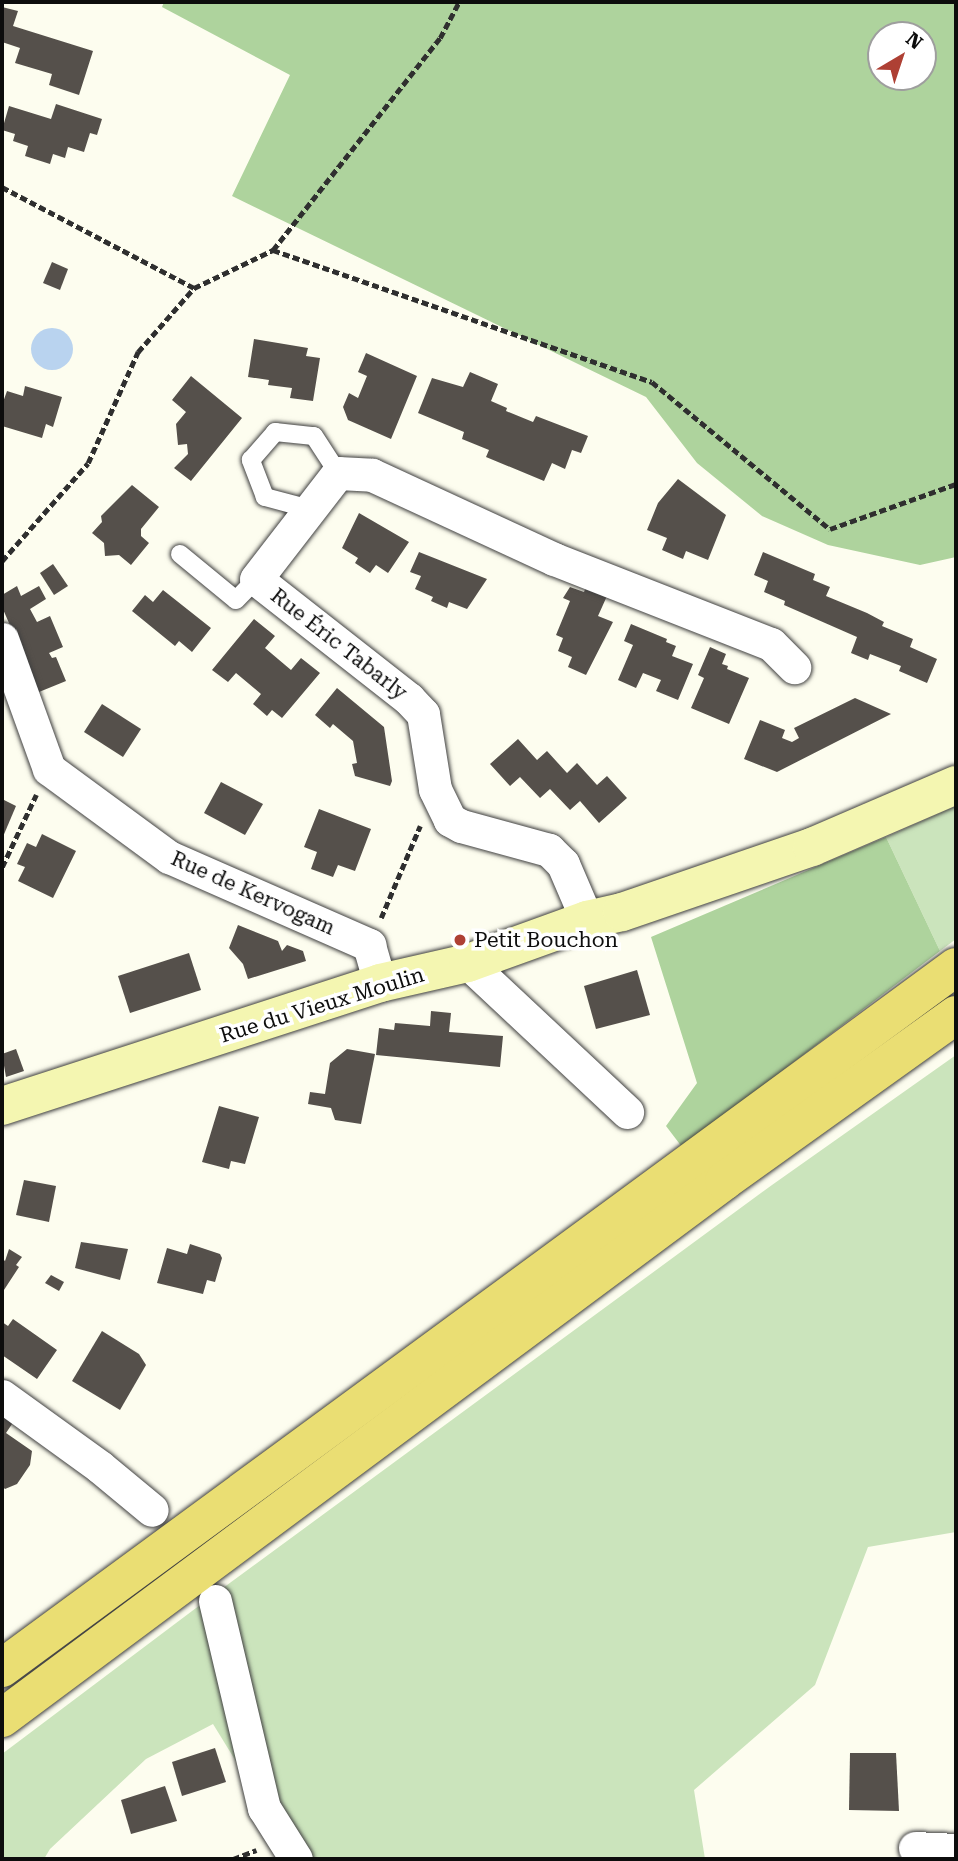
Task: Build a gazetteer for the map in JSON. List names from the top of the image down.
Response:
{
  "streets": {
    "street": ["Rue Éric Tabarly", "Rue de Kervogam", "Rue du Vieux Moulin"]
  },
  "crossings": [
    ["Rue Éric Tabarly", "Rue du Vieux Moulin"]
  ],
  "places": ["Petit Bouchon"],
  "north": "top right"
}
